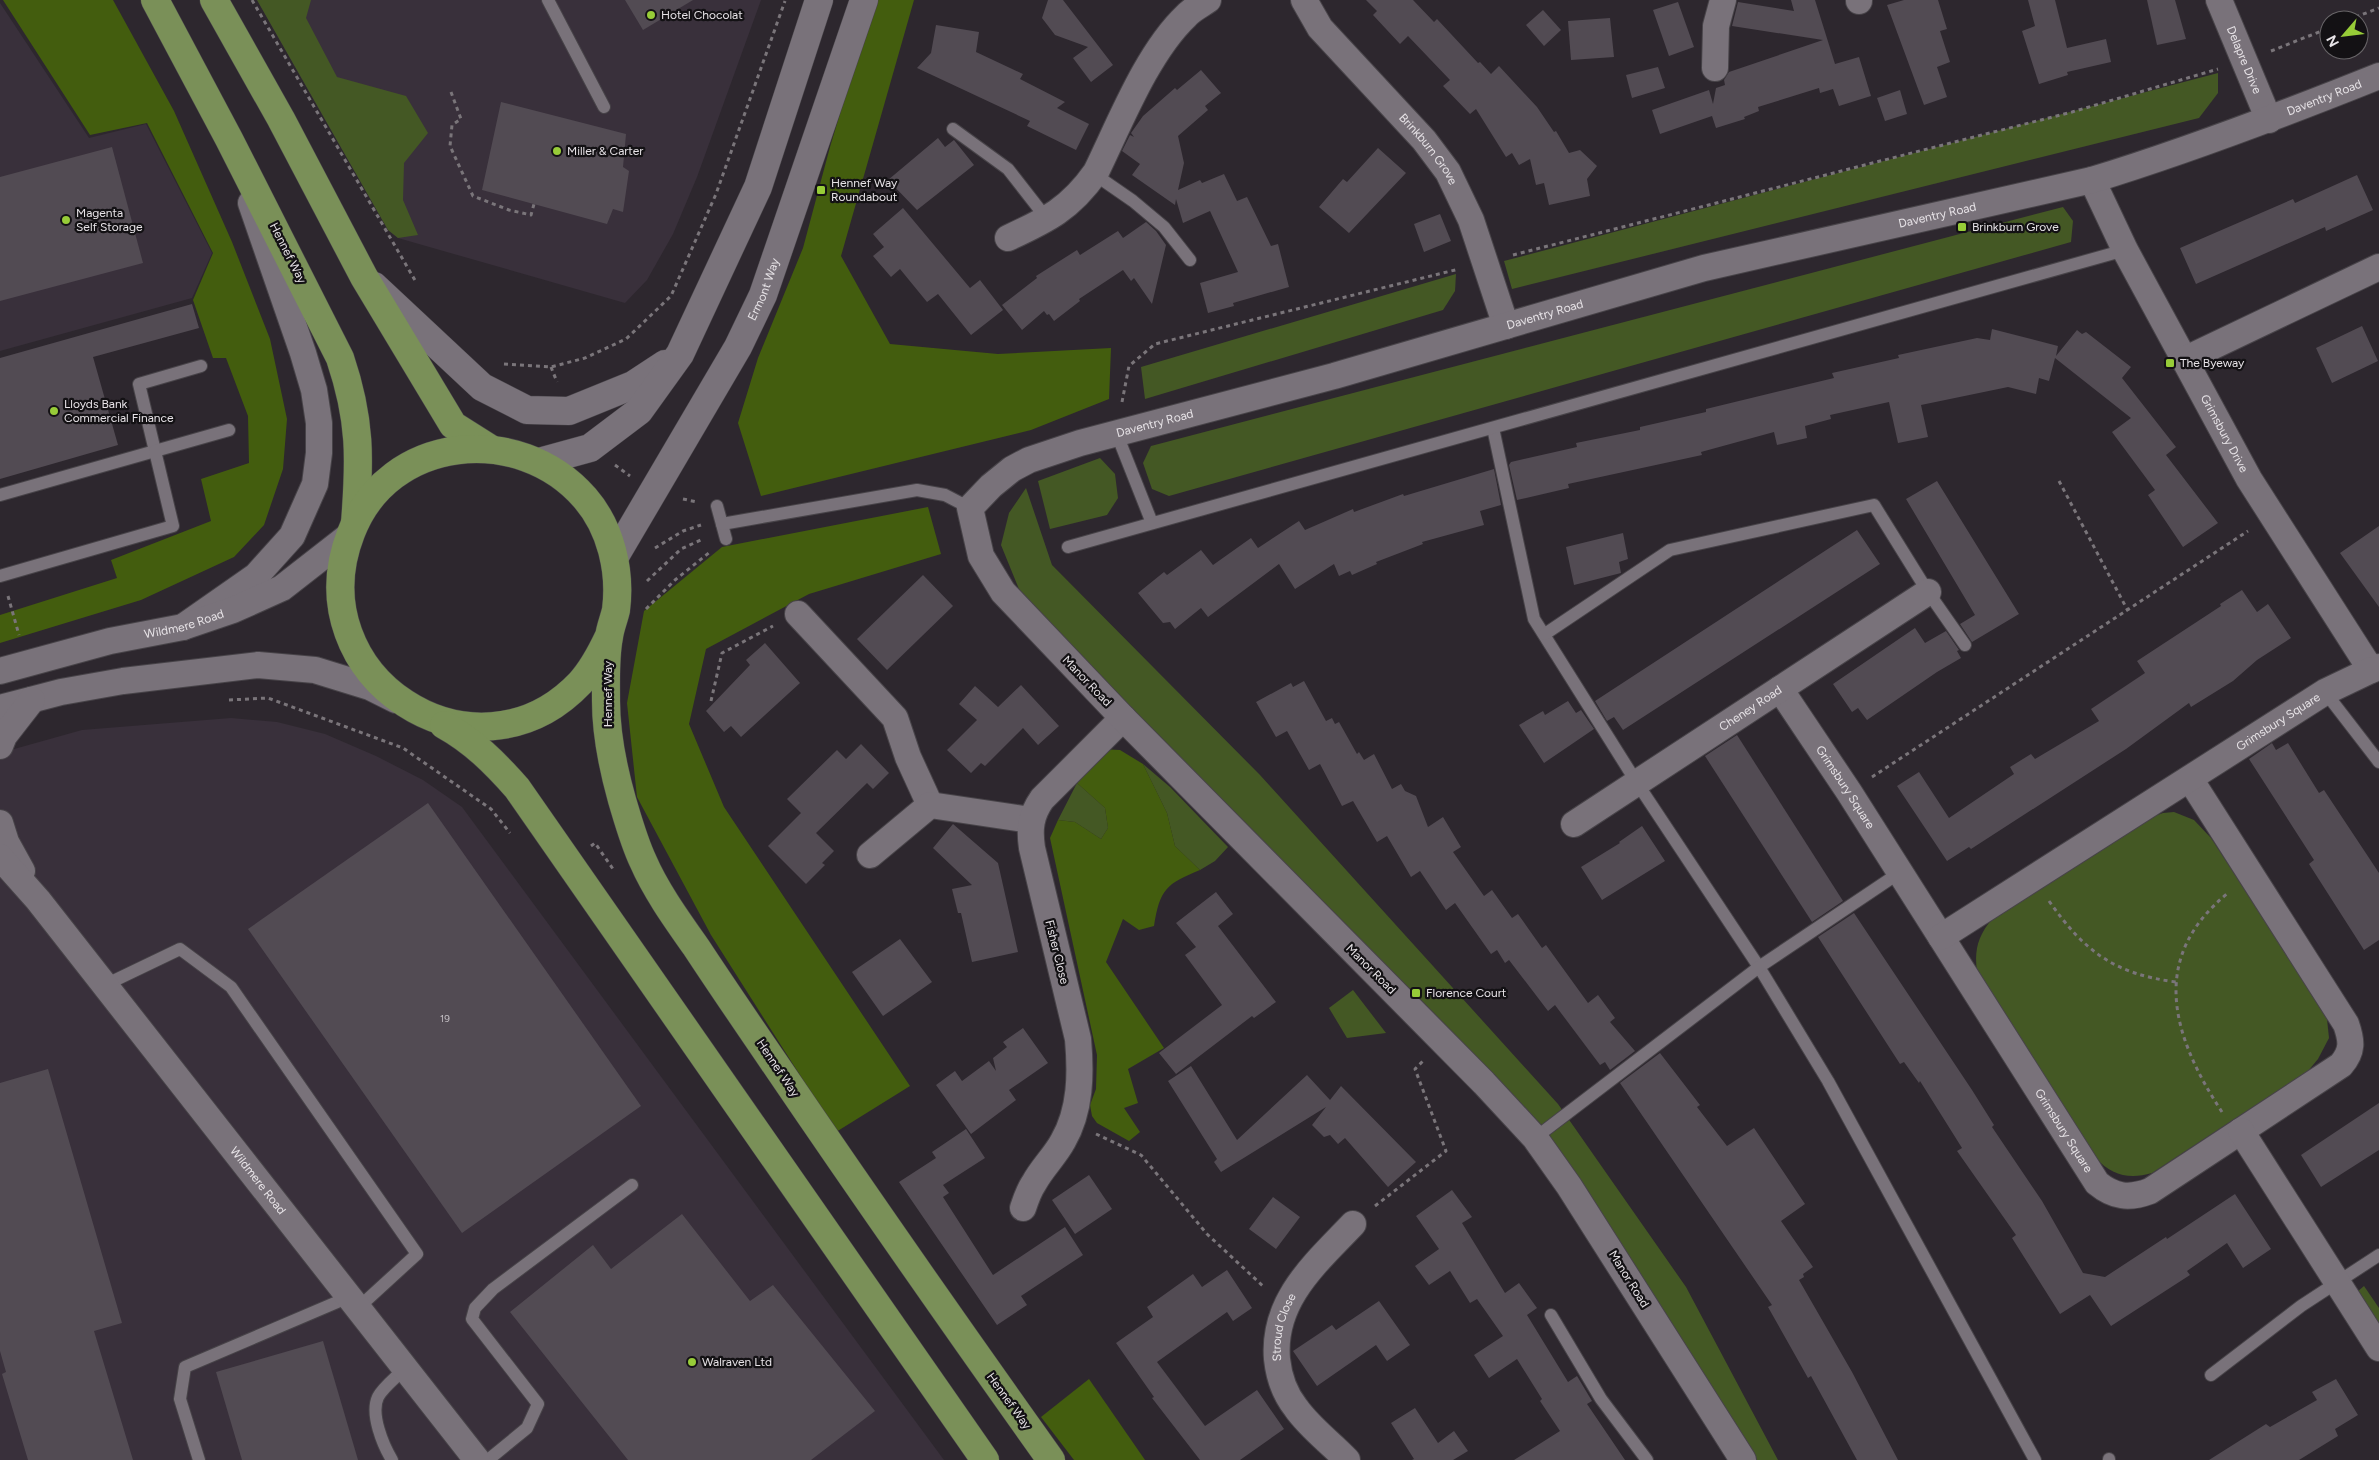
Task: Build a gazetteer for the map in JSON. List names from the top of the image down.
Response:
{
  "streets": {
    "highway": ["Hennef Way"],
    "street": [
      "Delapre Drive",
      "Daventry Road",
      "Brinkburn Grove",
      "Ermont Way",
      "Grimsbury Drive",
      "Wildmere Road",
      "Manor Road",
      "Cheney Road",
      "Grimsbury Square",
      "Fisher Close",
      "Stroud Close"
    ]
  },
  "crossings": [
    ["Delapre Drive", "Daventry Road"],
    ["Daventry Road", "Brinkburn Grove"],
    ["Daventry Road", "Grimsbury Drive"],
    ["Daventry Road", "Manor Road"],
    ["Hennef Way", "Wildmere Road"],
    ["Grimsbury Drive", "Grimsbury Square"],
    ["Manor Road", "Fisher Close"],
    ["Cheney Road", "Grimsbury Square"]
  ],
  "places": {
    "other": [
      "Hotel Chocolat",
      "Miller & Carter",
      "Magenta Self Storage",
      "Lloyds Bank Commercial Finance",
      "Walraven Ltd"
    ],
    "transit": [
      "Hennef Way Roundabout",
      "Brinkburn Grove",
      "The Byeway",
      "Florence Court"
    ]
  },
  "house_numbers": ["19"],
  "north": "bottom left"
}
